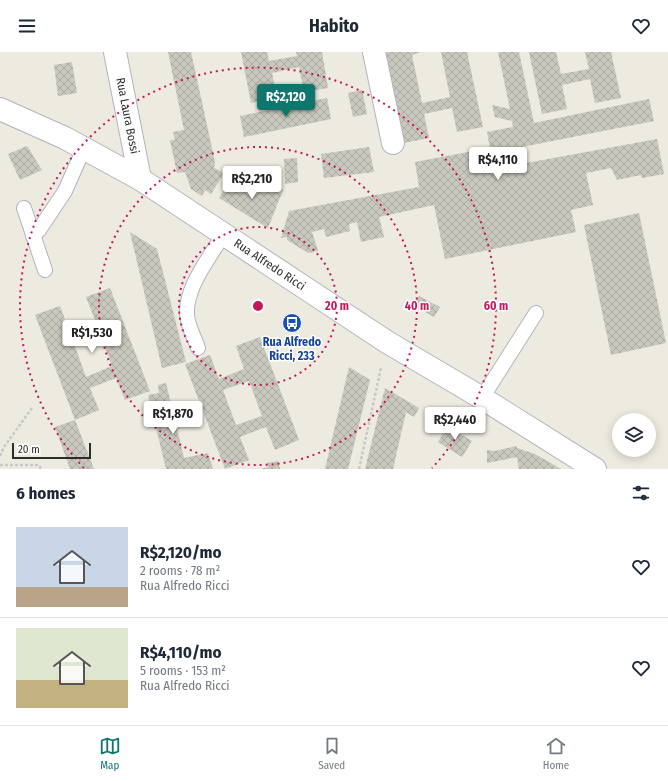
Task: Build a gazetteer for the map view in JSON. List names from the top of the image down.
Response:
{
  "streets": {
    "street": ["Rua Laura Bossi", "Rua Alfredo Ricci"]
  },
  "crossings": [
    ["Rua Laura Bossi", "Rua Alfredo Ricci"]
  ],
  "places": {
    "bus stop": ["Rua Alfredo Ricci, 233"]
  },
  "scale_bar": "20 m",
  "page": {
    "header": "Habito",
    "price": [
      "R$2,120",
      "R$4,110",
      "R$2,210",
      "R$1,530",
      "R$1,870",
      "R$2,440"
    ],
    "scale": "20 m",
    "heading": "6 homes",
    "list": [
      {
        "name": "R$2,120/mo",
        "note": "2 rooms · 78 m² · Rua Alfredo Ricci"
      },
      {
        "name": "R$4,110/mo",
        "note": "5 rooms · 153 m² · Rua Alfredo Ricci"
      }
    ],
    "tabs": ["Map", "Saved", "Home"]
  },
  "rings": ["20 m", "40 m", "60 m"]
}
